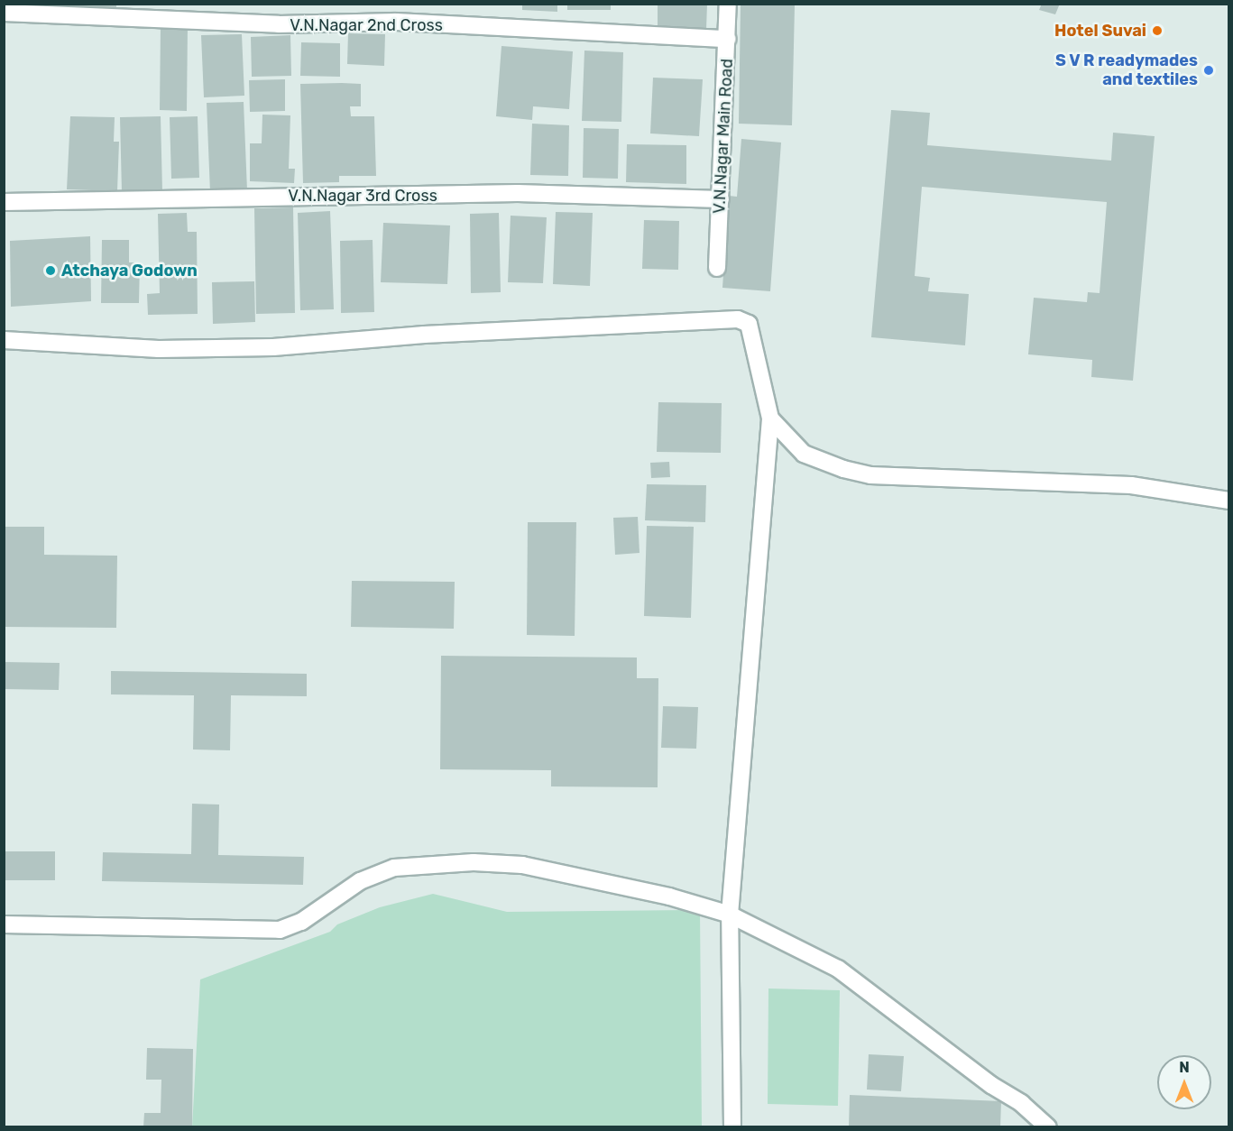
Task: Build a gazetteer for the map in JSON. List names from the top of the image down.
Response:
{
  "streets": {
    "street": ["V.N.Nagar 2nd Cross", "V.N.Nagar Main Road", "V.N.Nagar 3rd Cross"]
  },
  "crossings": [
    ["V.N.Nagar 2nd Cross", "V.N.Nagar Main Road"],
    ["V.N.Nagar Main Road", "V.N.Nagar 3rd Cross"]
  ],
  "places": ["Hotel Suvai", "S V R readymades and textiles", "Atchaya Godown"],
  "north": "top"
}
